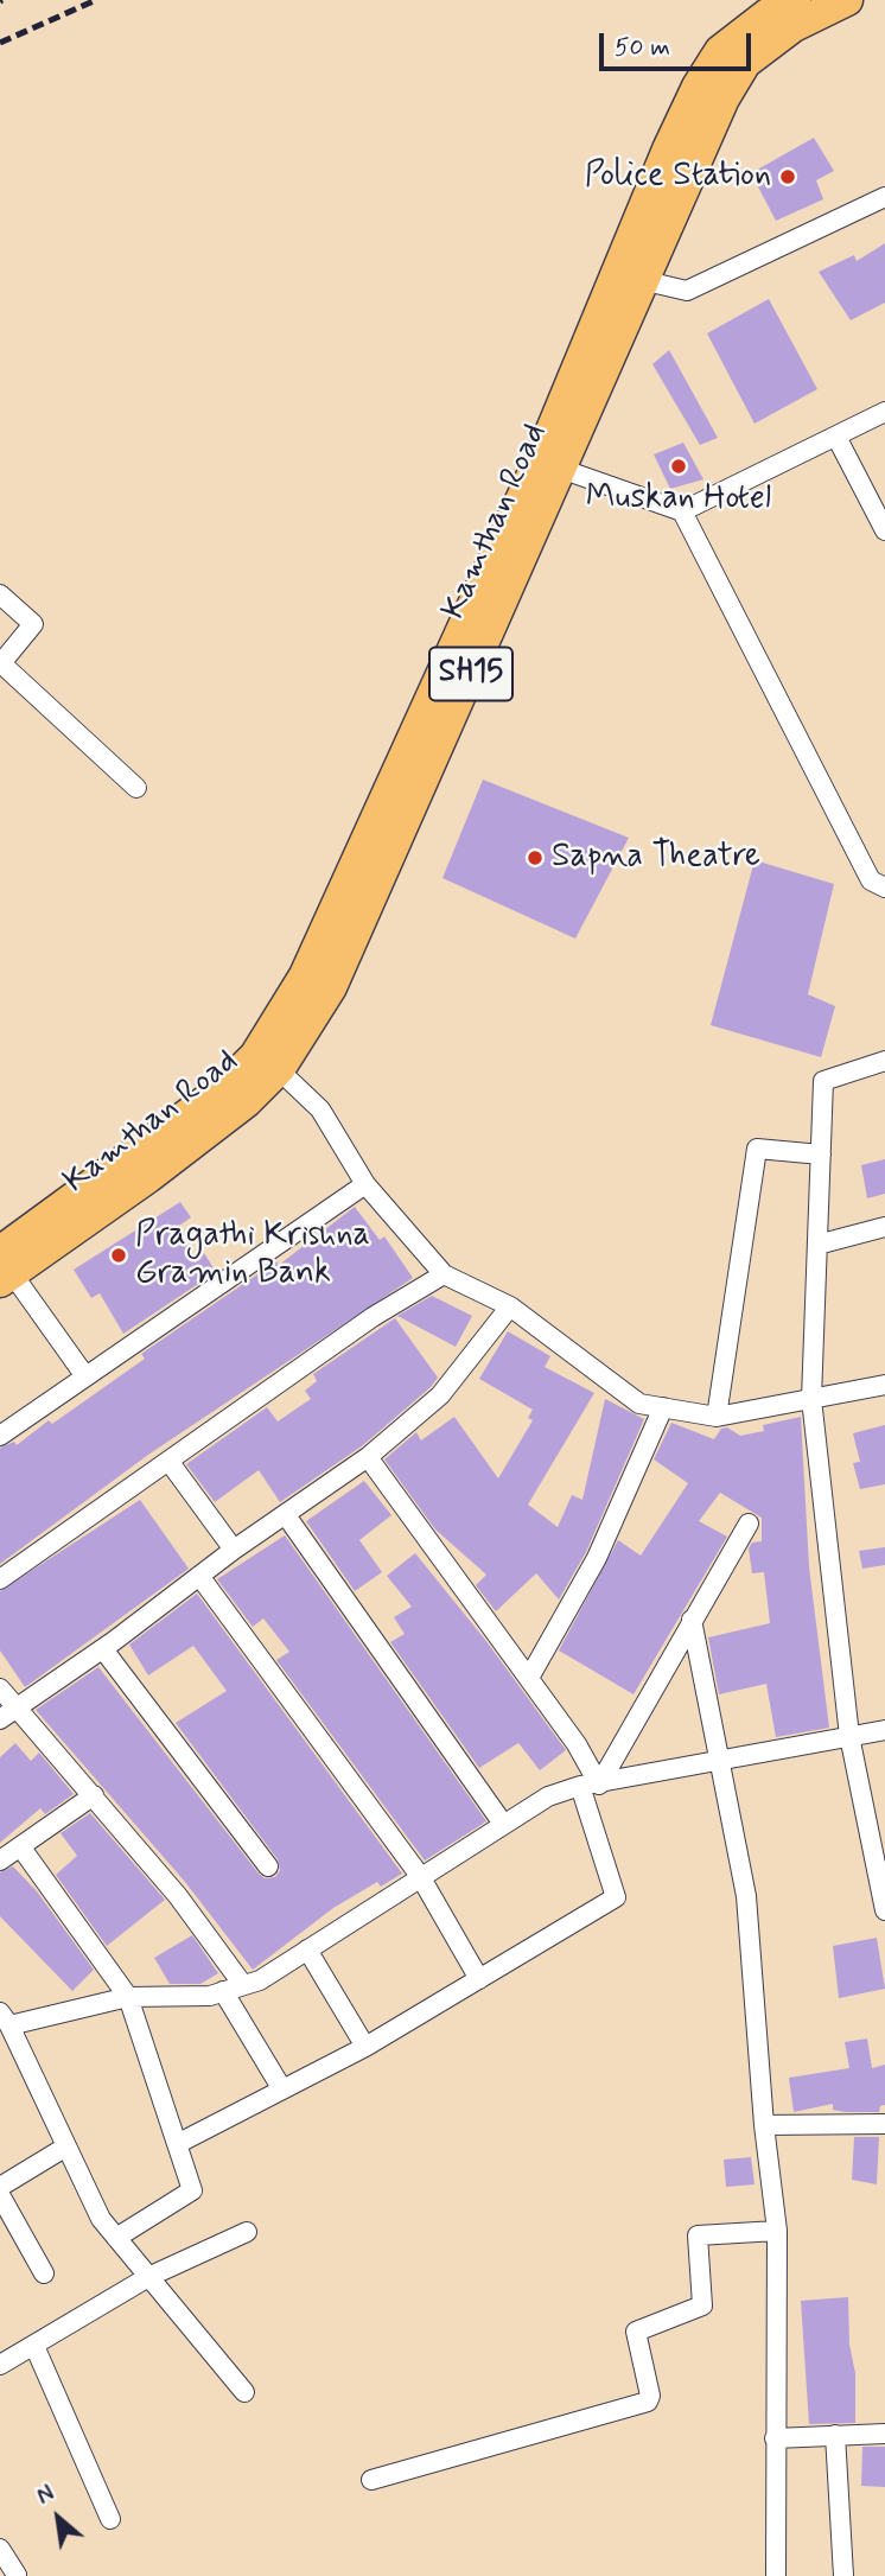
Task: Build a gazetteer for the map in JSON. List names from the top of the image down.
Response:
{
  "streets": {
    "main road": ["Kamthan Road", "SH15"]
  },
  "places": [
    "Police Station",
    "Muskan Hotel",
    "Sapna Theatre",
    "Pragathi Krishna Gramin Bank"
  ],
  "scale_bar": "50 m",
  "north": "top left"
}
